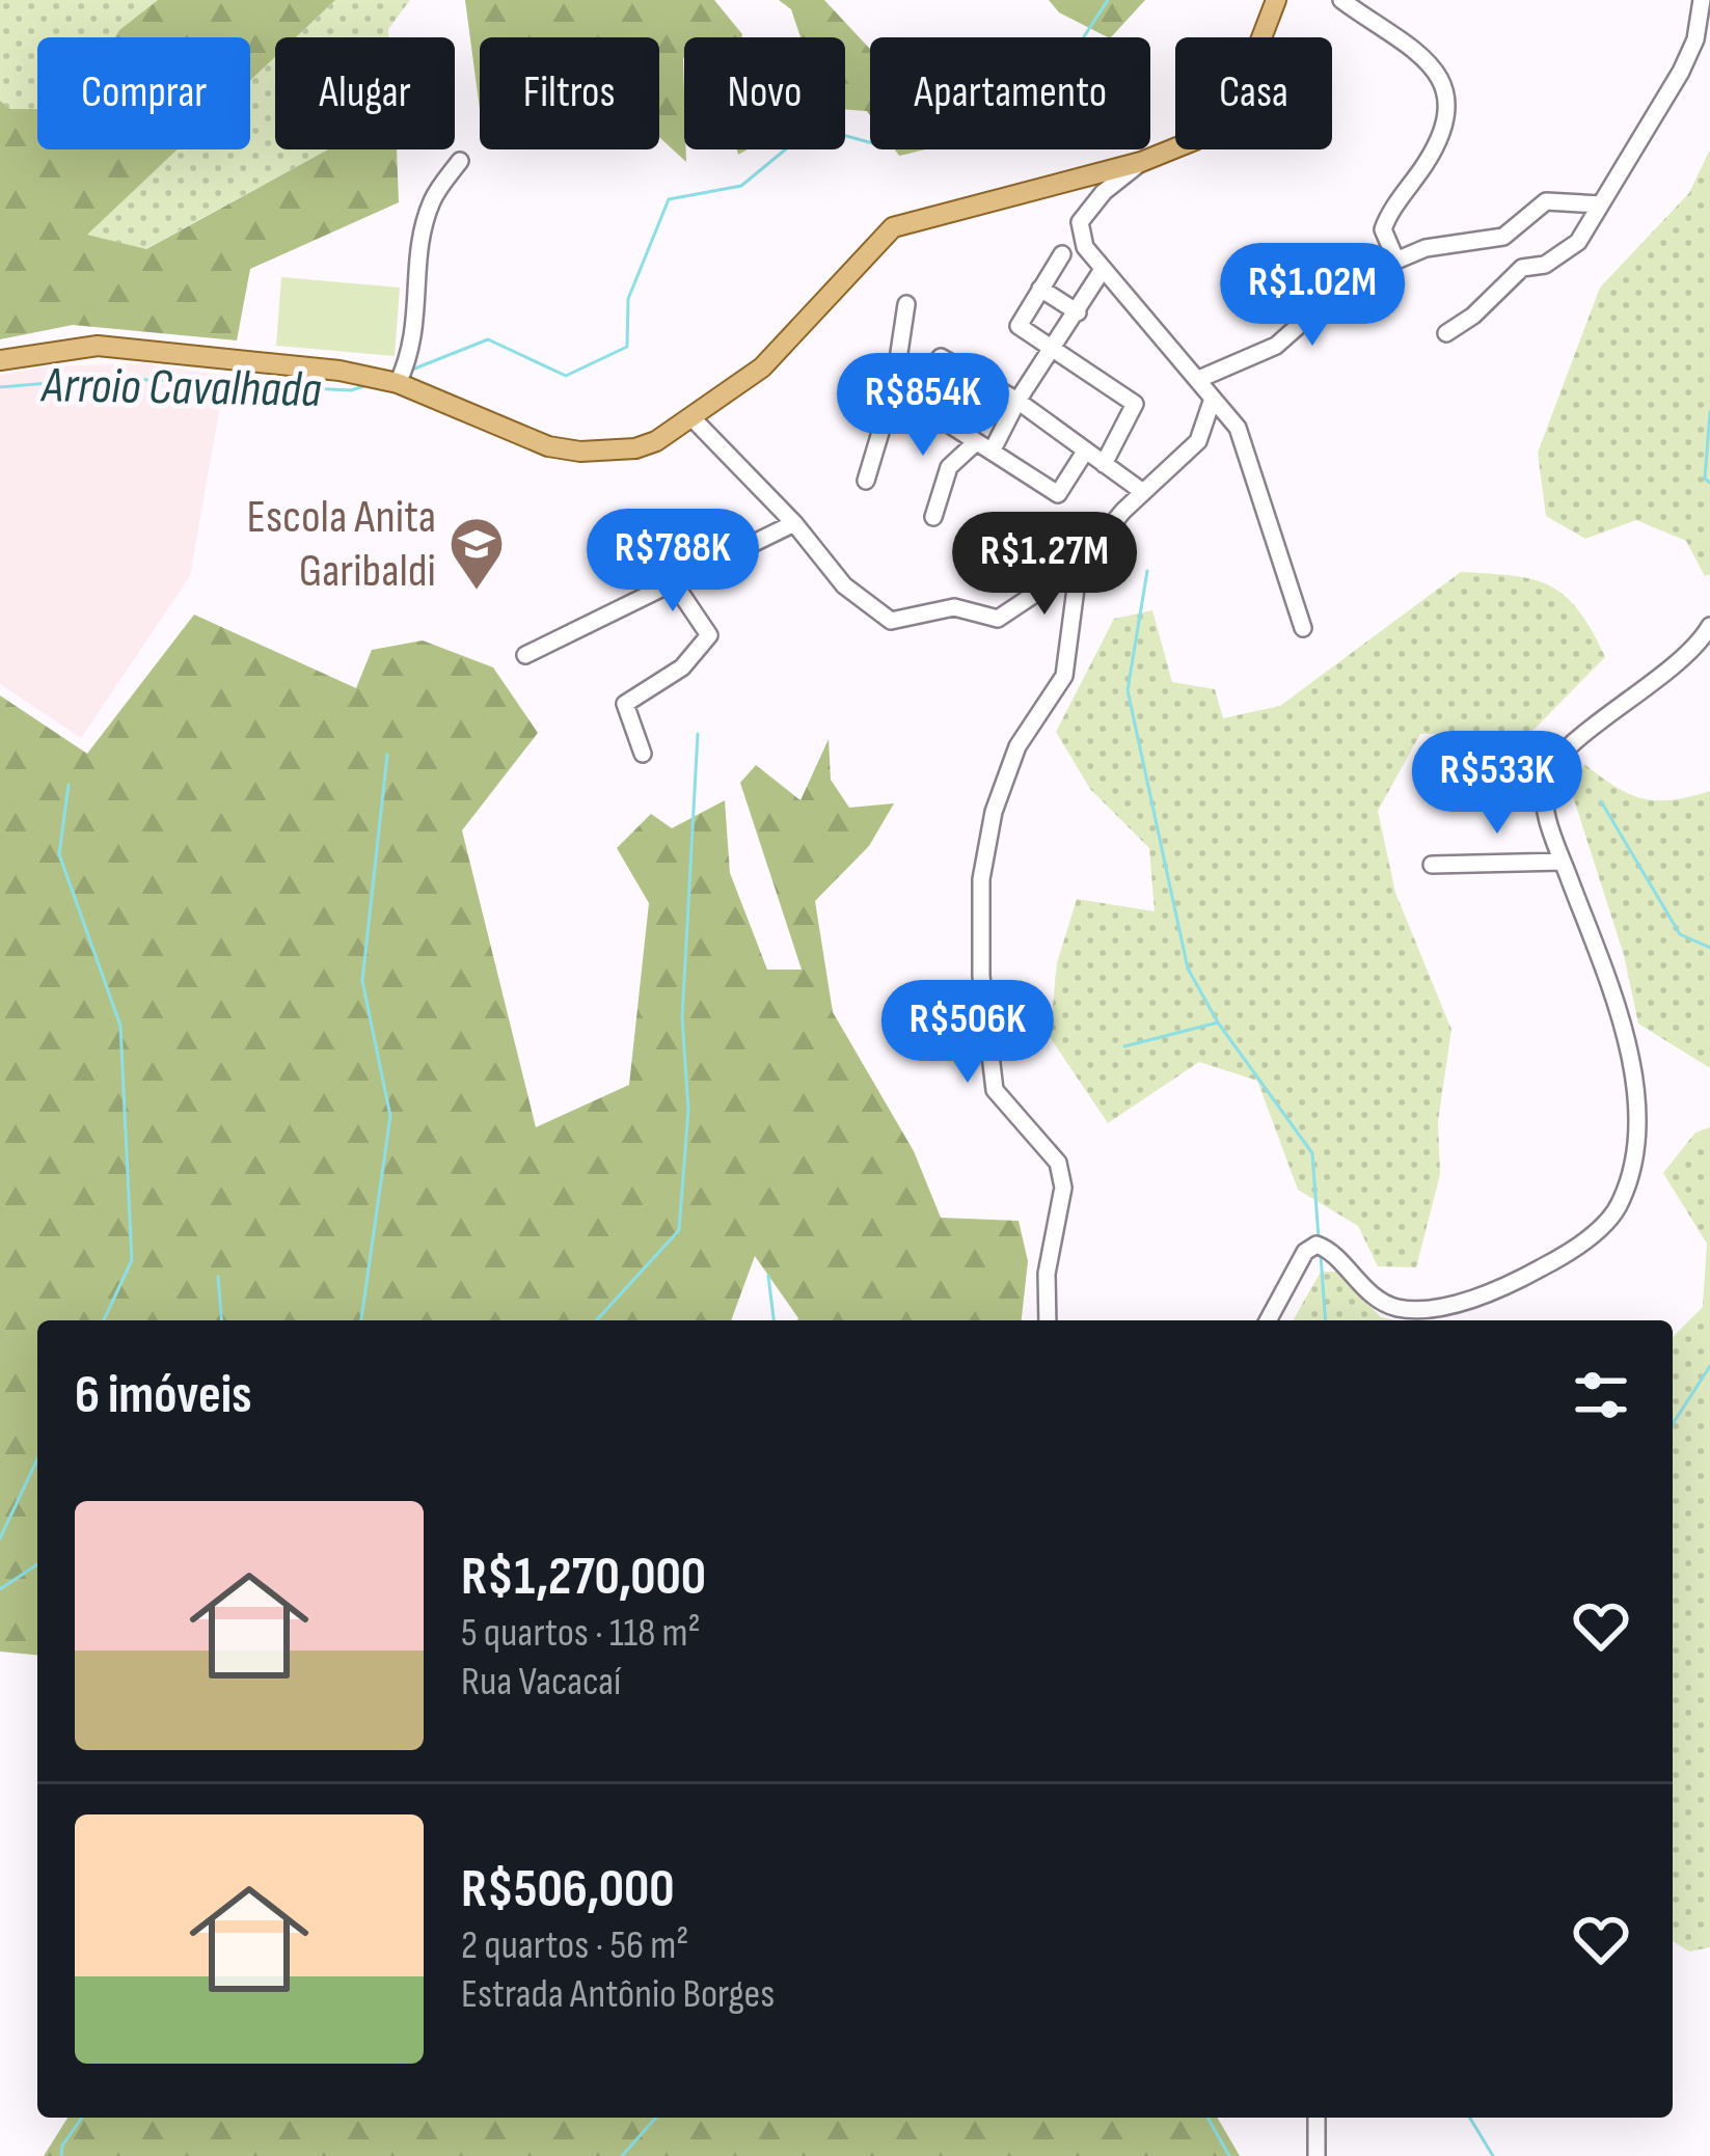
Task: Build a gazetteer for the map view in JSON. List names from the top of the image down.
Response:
{
  "water": ["Arroio Cavalhada"],
  "places": {
    "school or university": ["Escola Anita Garibaldi"]
  },
  "page": {
    "chip": [
      "Comprar",
      "Alugar",
      "Filtros",
      "Novo",
      "Apartamento",
      "Casa"
    ],
    "price": [
      "R$1.02M",
      "R$854K",
      "R$788K",
      "R$1.27M",
      "R$533K",
      "R$506K"
    ],
    "heading": "6 imóveis",
    "list": [
      {
        "name": "R$1,270,000",
        "note": "5 quartos · 118 m² · Rua Vacacaí"
      },
      {
        "name": "R$506,000",
        "note": "2 quartos · 56 m² · Estrada Antônio Borges"
      }
    ]
  }
}
